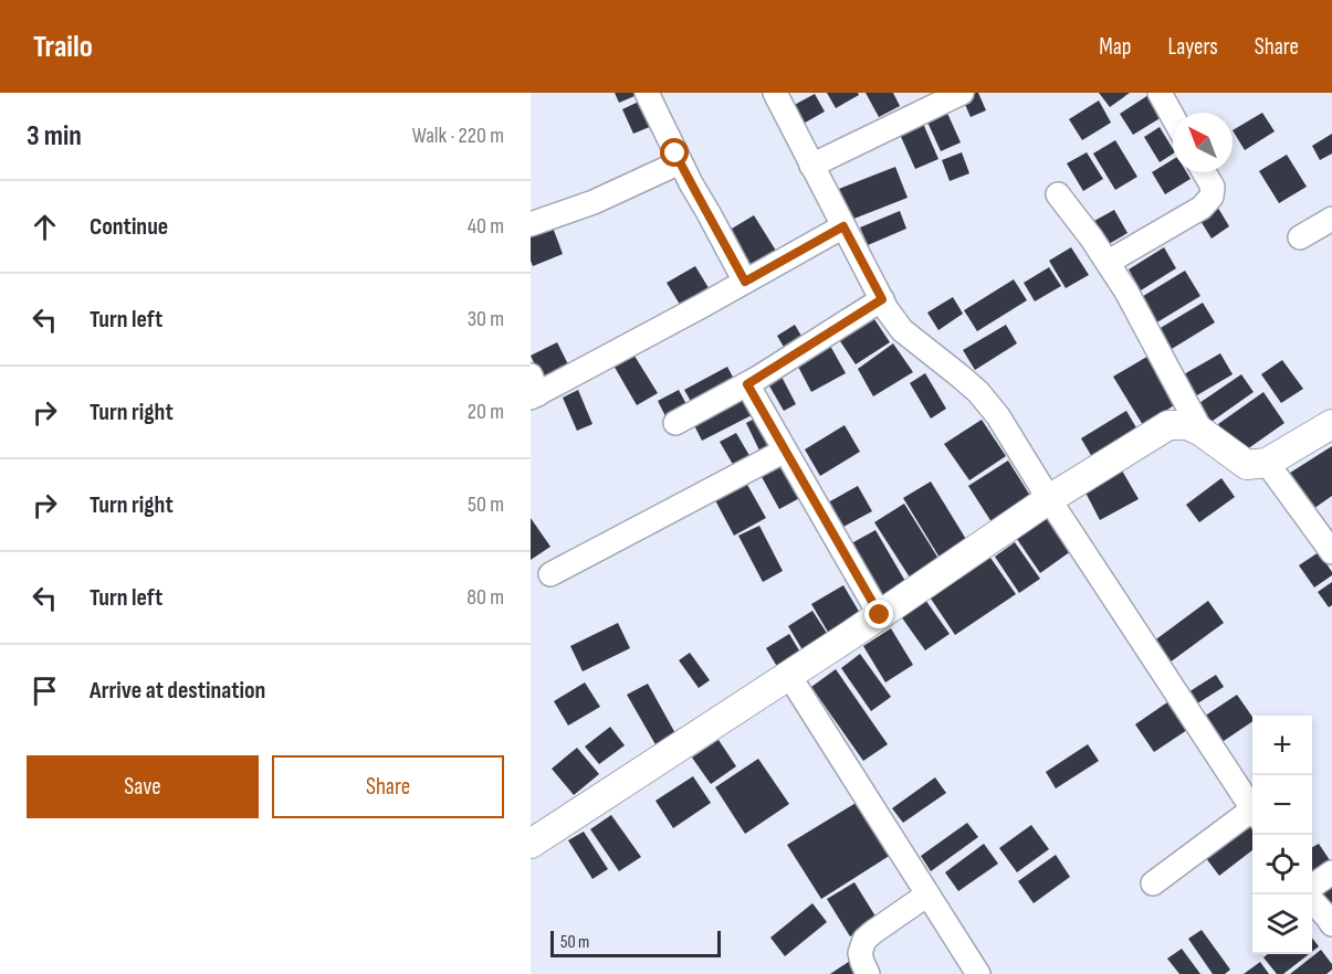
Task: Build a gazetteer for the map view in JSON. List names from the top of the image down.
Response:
{
  "scale_bar": "50 m",
  "north": "top left",
  "page": {
    "header": "Trailo",
    "nav": ["Map", "Layers", "Share"],
    "heading": ["3 min", "Walk · 220 m"],
    "list": [
      ["Continue", "40 m"],
      ["Turn left", "30 m"],
      ["Turn right", "20 m"],
      ["Turn right", "50 m"],
      ["Turn left", "80 m"],
      "Arrive at destination"
    ],
    "map_buttons": ["+", "−"],
    "buttons": ["Save", "Share"],
    "scale": "50 m"
  }
}
